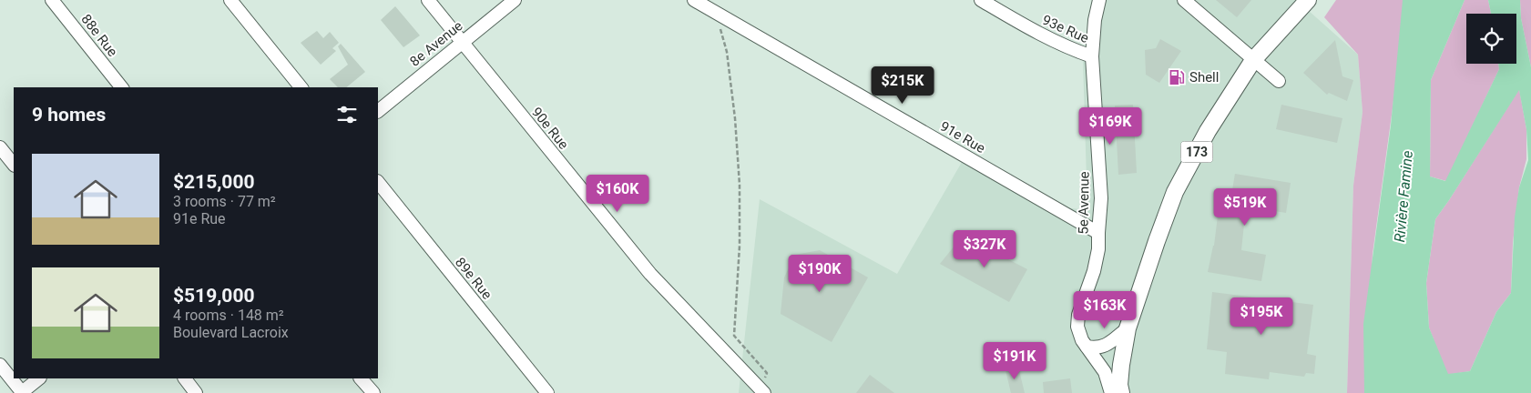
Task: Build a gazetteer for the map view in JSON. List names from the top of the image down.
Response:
{
  "streets": {
    "main road": ["173"],
    "street": [
      "93e Rue",
      "88e Rue",
      "8e Avenue",
      "90e Rue",
      "91e Rue",
      "5e Avenue",
      "89e Rue"
    ]
  },
  "crossings": [
    ["93e Rue", "5e Avenue"],
    ["8e Avenue", "90e Rue"],
    ["91e Rue", "5e Avenue"],
    ["173", "5e Avenue"]
  ],
  "water": ["Rivière Famine"],
  "places": {
    "fuel station": ["Shell"]
  },
  "page": {
    "price": [
      "$215K",
      "$169K",
      "$160K",
      "$519K",
      "$327K",
      "$190K",
      "$163K",
      "$195K",
      "$191K"
    ],
    "heading": "9 homes",
    "list": [
      {
        "name": "$215,000",
        "note": "3 rooms · 77 m² · 91e Rue"
      },
      {
        "name": "$519,000",
        "note": "4 rooms · 148 m² · Boulevard Lacroix"
      }
    ]
  }
}
